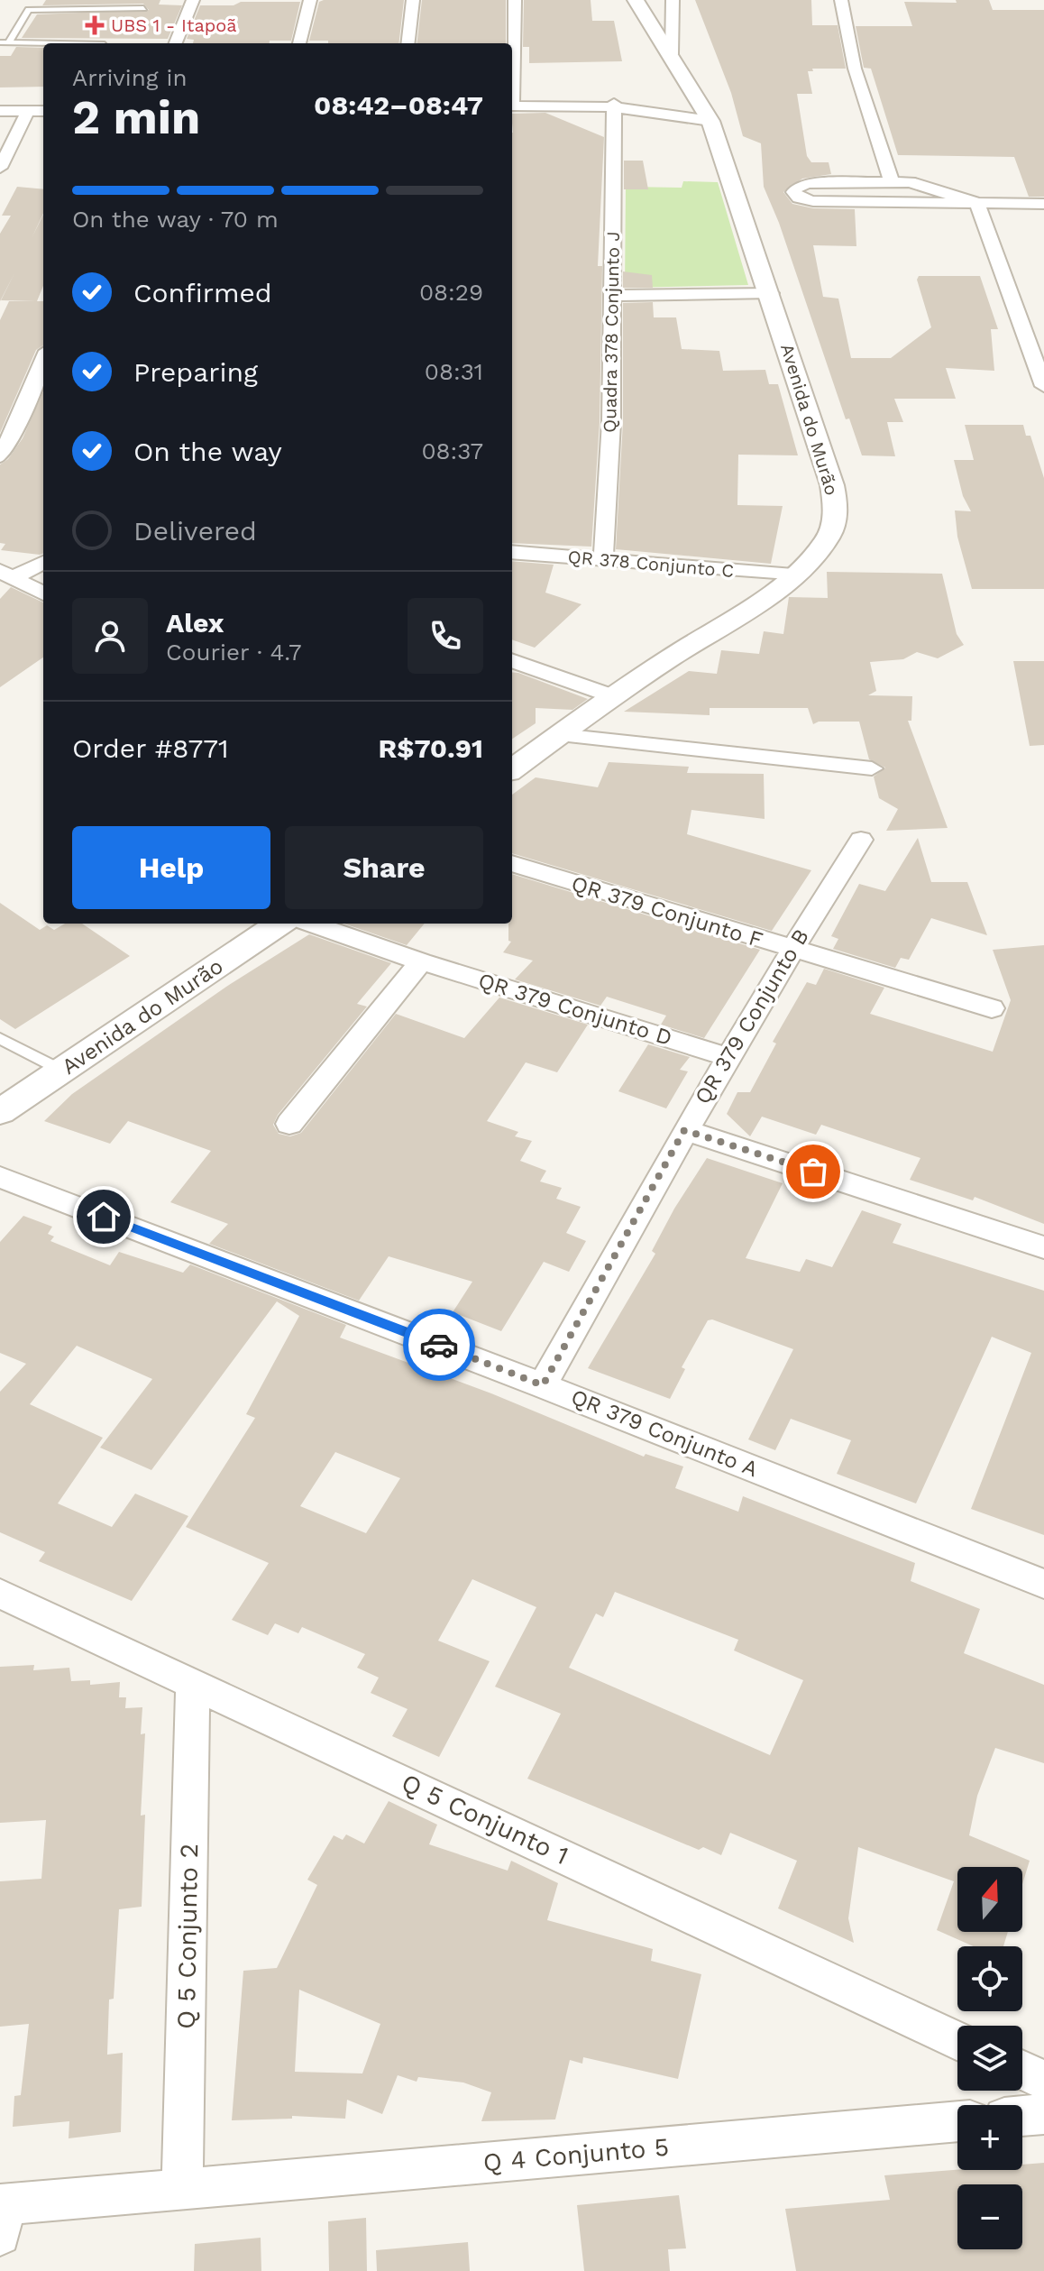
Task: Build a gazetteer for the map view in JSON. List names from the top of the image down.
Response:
{
  "streets": {
    "street": [
      "Quadra 378 Conjunto J",
      "Avenida do Murão",
      "QR 378 Conjunto C",
      "QR 379 Conjunto F",
      "QR 379 Conjunto D",
      "QR 379 Conjunto B",
      "QR 379 Conjunto A",
      "Q 5 Conjunto 1",
      "Q 5 Conjunto 2",
      "Q 4 Conjunto 5"
    ]
  },
  "crossings": [
    ["Quadra 378 Conjunto J", "QR 378 Conjunto C"],
    ["Avenida do Murão", "QR 378 Conjunto C"],
    ["QR 379 Conjunto F", "QR 379 Conjunto B"],
    ["QR 379 Conjunto D", "QR 379 Conjunto B"],
    ["QR 379 Conjunto B", "QR 379 Conjunto A"],
    ["Q 5 Conjunto 1", "Q 5 Conjunto 2"],
    ["Q 5 Conjunto 2", "Q 4 Conjunto 5"]
  ],
  "places": {
    "health": ["UBS 1 - Itapoã"]
  },
  "north": "top",
  "page": {
    "heading": ["2 min", "Arriving in", "08:42–08:47"],
    "panel": [
      "Alex",
      "Courier · 4.7",
      "Order #8771",
      "R$70.91"
    ],
    "bar": "On the way · 70 m",
    "list": [
      ["Confirmed", "08:29"],
      ["Preparing", "08:31"],
      ["On the way", "08:37"],
      "Delivered"
    ],
    "buttons": ["Help", "Share"],
    "map_buttons": ["+", "−"]
  }
}
